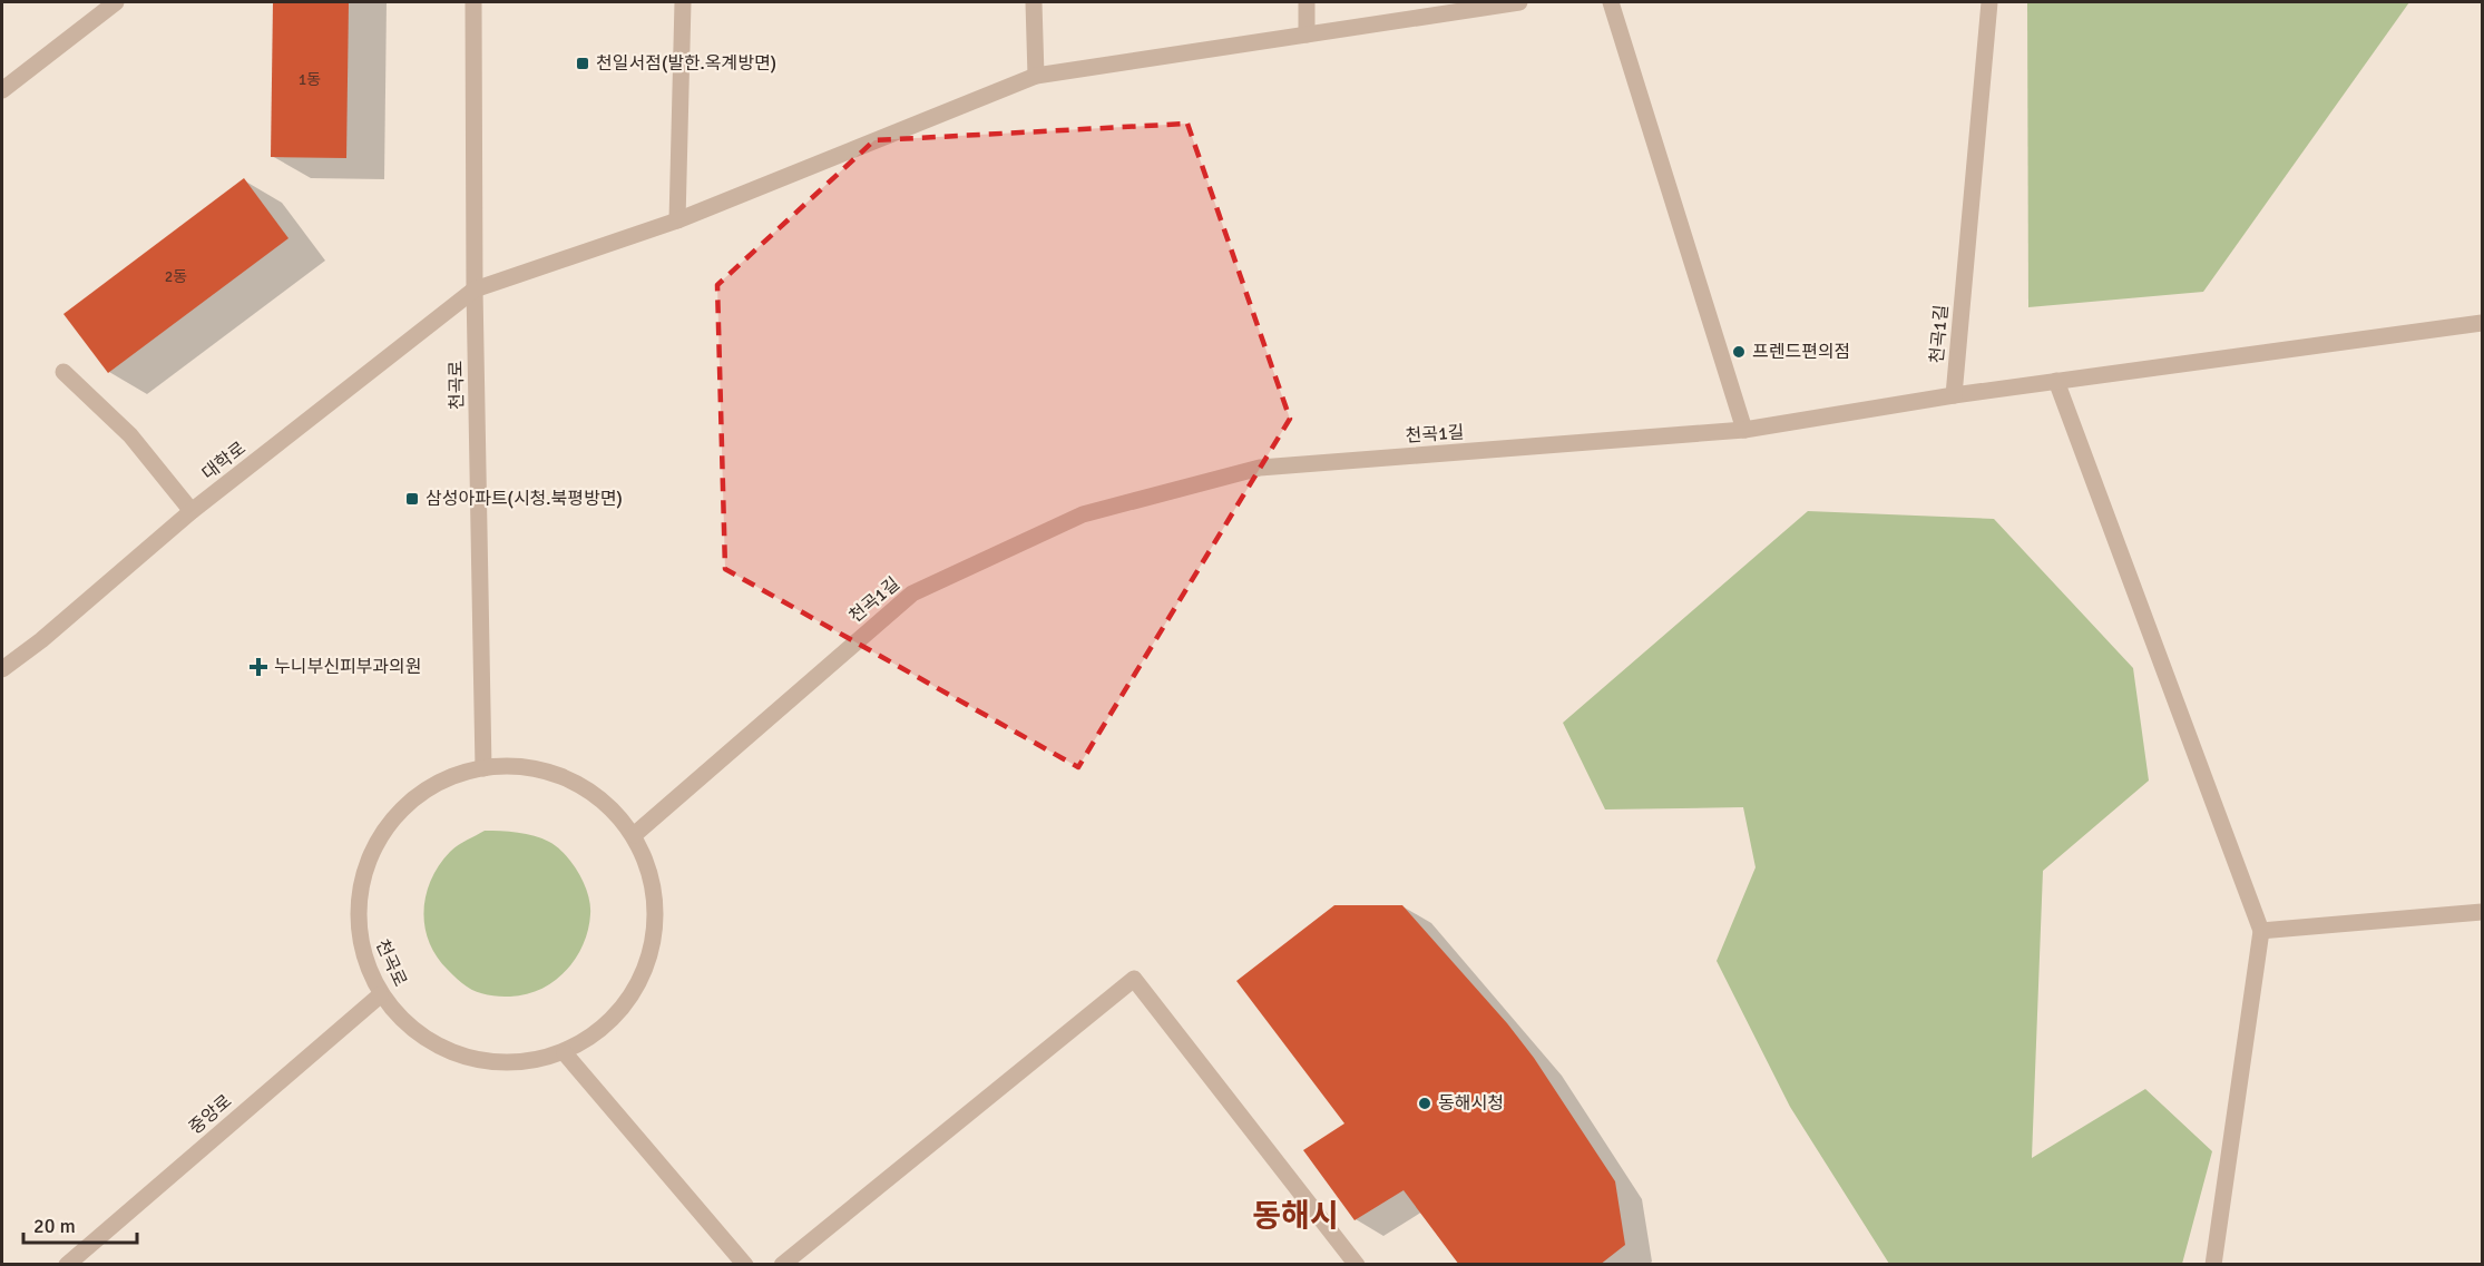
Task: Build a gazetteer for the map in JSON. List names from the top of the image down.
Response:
{
  "streets": {
    "street": [
      "천곡1길",
      "천곡로",
      "대학로",
      "중앙로"
    ]
  },
  "crossings": [
    ["천곡1길", "천곡로"],
    ["천곡로", "대학로"],
    ["천곡로", "중앙로"]
  ],
  "districts": ["동해시"],
  "places": {
    "transit": ["천일서점(발한.옥계방면)", "삼성아파트(시청.북평방면)"],
    "other": ["프렌드편의점", "동해시청"],
    "health": ["누니부신피부과의원"]
  },
  "house_numbers": ["1동", "2동"],
  "scale_bar": "20 m"
}
